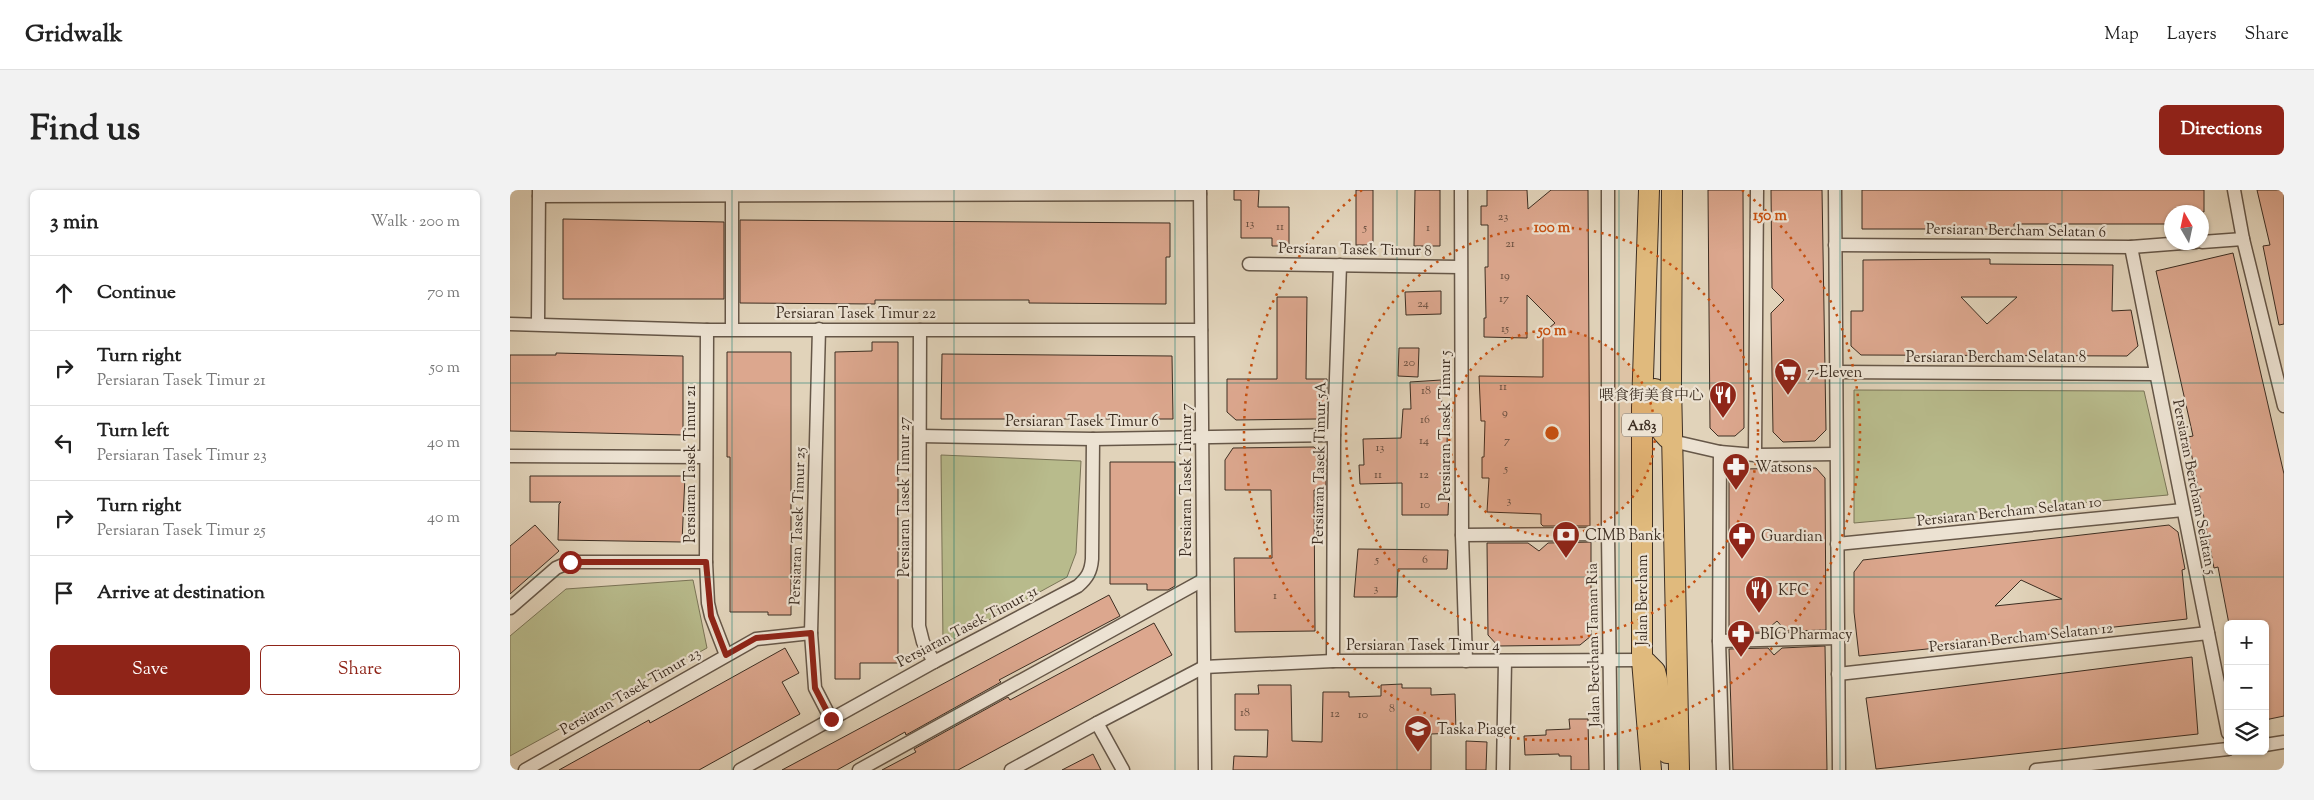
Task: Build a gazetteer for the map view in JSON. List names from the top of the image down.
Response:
{
  "streets": {
    "main road": ["A183", "Jalan Bercham"],
    "street": [
      "Persiaran Bercham Selatan 6",
      "Persiaran Tasek Timur 8",
      "Persiaran Tasek Timur 22",
      "Persiaran Bercham Selatan 8",
      "Persiaran Tasek Timur 6",
      "Persiaran Tasek Timur 5",
      "Persiaran Tasek Timur 5A",
      "Persiaran Tasek Timur 21",
      "Persiaran Tasek Timur 7",
      "Persiaran Bercham Selatan 5",
      "Persiaran Tasek Timur 27",
      "Persiaran Bercham Selatan 10",
      "Persiaran Tasek Timur 25",
      "Persiaran Tasek Timur 31",
      "Persiaran Bercham Selatan 12",
      "Persiaran Tasek Timur 4",
      "Jalan Bercham Taman Ria",
      "Persiaran Tasek Timur 23"
    ]
  },
  "crossings": [
    ["Persiaran Bercham Selatan 6", "Persiaran Bercham Selatan 5"],
    ["Persiaran Tasek Timur 8", "Persiaran Tasek Timur 5"],
    ["Persiaran Tasek Timur 8", "Persiaran Tasek Timur 5A"],
    ["Persiaran Tasek Timur 22", "Persiaran Tasek Timur 21"],
    ["Persiaran Tasek Timur 22", "Persiaran Tasek Timur 7"],
    ["Persiaran Tasek Timur 22", "Persiaran Tasek Timur 27"],
    ["Persiaran Tasek Timur 22", "Persiaran Tasek Timur 25"],
    ["Persiaran Bercham Selatan 8", "Persiaran Bercham Selatan 5"],
    ["Persiaran Tasek Timur 6", "Persiaran Tasek Timur 5A"],
    ["Persiaran Tasek Timur 6", "Persiaran Tasek Timur 7"],
    ["Persiaran Tasek Timur 6", "Persiaran Tasek Timur 27"],
    ["Persiaran Tasek Timur 6", "Persiaran Tasek Timur 31"],
    ["Persiaran Tasek Timur 5", "Persiaran Tasek Timur 4"],
    ["Persiaran Tasek Timur 5A", "Persiaran Tasek Timur 4"],
    ["Persiaran Tasek Timur 21", "Persiaran Tasek Timur 23"],
    ["Persiaran Tasek Timur 7", "Persiaran Tasek Timur 4"],
    ["Persiaran Bercham Selatan 5", "Persiaran Bercham Selatan 10"],
    ["Persiaran Bercham Selatan 5", "Persiaran Bercham Selatan 12"],
    ["Persiaran Tasek Timur 27", "Persiaran Tasek Timur 31"],
    ["Persiaran Tasek Timur 25", "Persiaran Tasek Timur 31"],
    ["Persiaran Tasek Timur 25", "Persiaran Tasek Timur 23"],
    ["Jalan Bercham", "Persiaran Tasek Timur 4"],
    ["Persiaran Tasek Timur 4", "Jalan Bercham Taman Ria"]
  ],
  "places": {
    "supermarket": ["7-Eleven"],
    "restaurant": ["喂食街美食中心", "KFC"],
    "pharmacy": ["Watsons", "Guardian", "BIG Pharmacy"],
    "bank": ["CIMB Bank"],
    "school or university": ["Taska Piaget"]
  },
  "house_numbers": [
    "23",
    "13",
    "11",
    "5",
    "1",
    "21",
    "19",
    "17",
    "24",
    "15",
    "20",
    "11",
    "18",
    "9",
    "16",
    "14",
    "7",
    "13",
    "5",
    "11",
    "12",
    "3",
    "10",
    "5",
    "6",
    "3",
    "1",
    "8",
    "18",
    "12",
    "10"
  ],
  "north": "top",
  "page": {
    "header": "Gridwalk",
    "nav": ["Map", "Layers", "Share"],
    "title": "Find us",
    "buttons": [
      "Directions",
      ["Save", "Share"]
    ],
    "heading": ["3 min", "Walk · 200 m"],
    "list": [
      ["Continue", "70 m"],
      ["Turn right", "Persiaran Tasek Timur 21", "50 m"],
      ["Turn left", "Persiaran Tasek Timur 23", "40 m"],
      ["Turn right", "Persiaran Tasek Timur 25", "40 m"],
      "Arrive at destination"
    ],
    "map_buttons": ["+", "−"]
  },
  "rings": ["150 m", "100 m", "50 m"]
}
